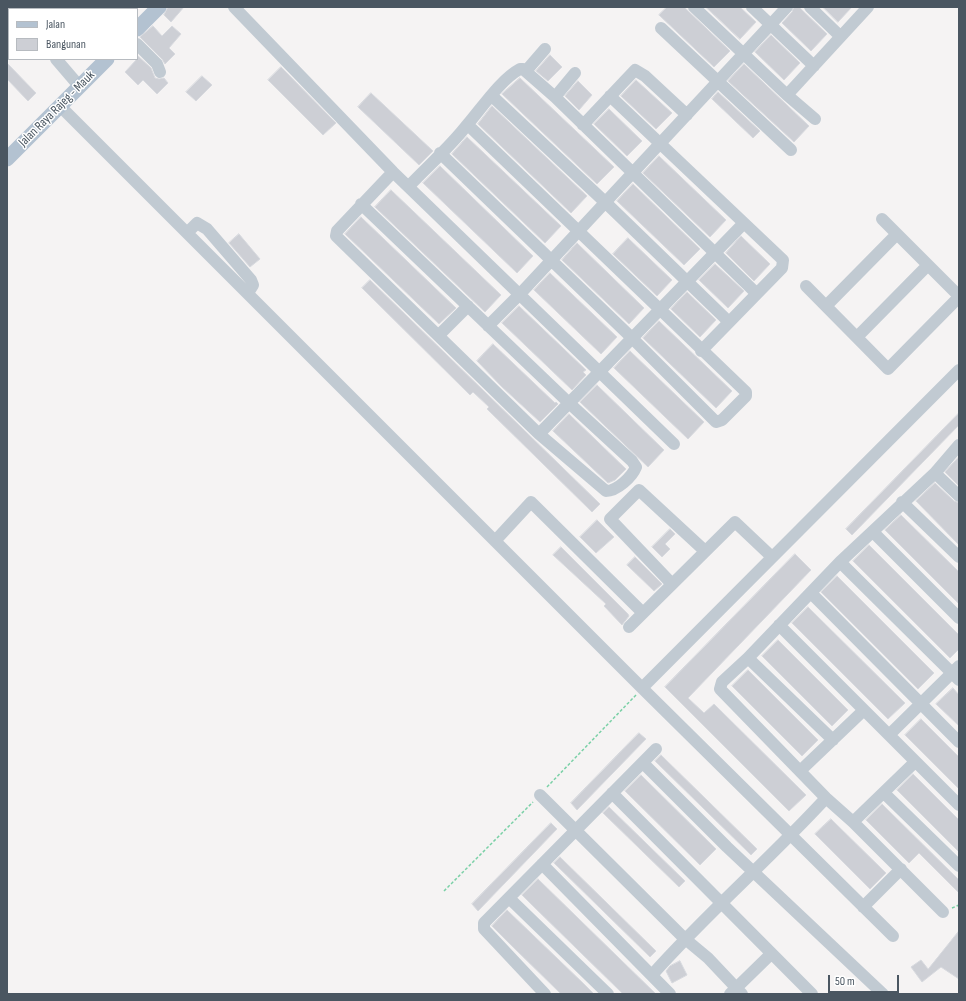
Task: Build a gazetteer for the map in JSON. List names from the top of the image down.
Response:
{
  "streets": {
    "main road": ["Jalan Raya Rajeg - Mauk"]
  },
  "legend": ["Jalan", "Bangunan"],
  "scale_bar": "50 m"
}
